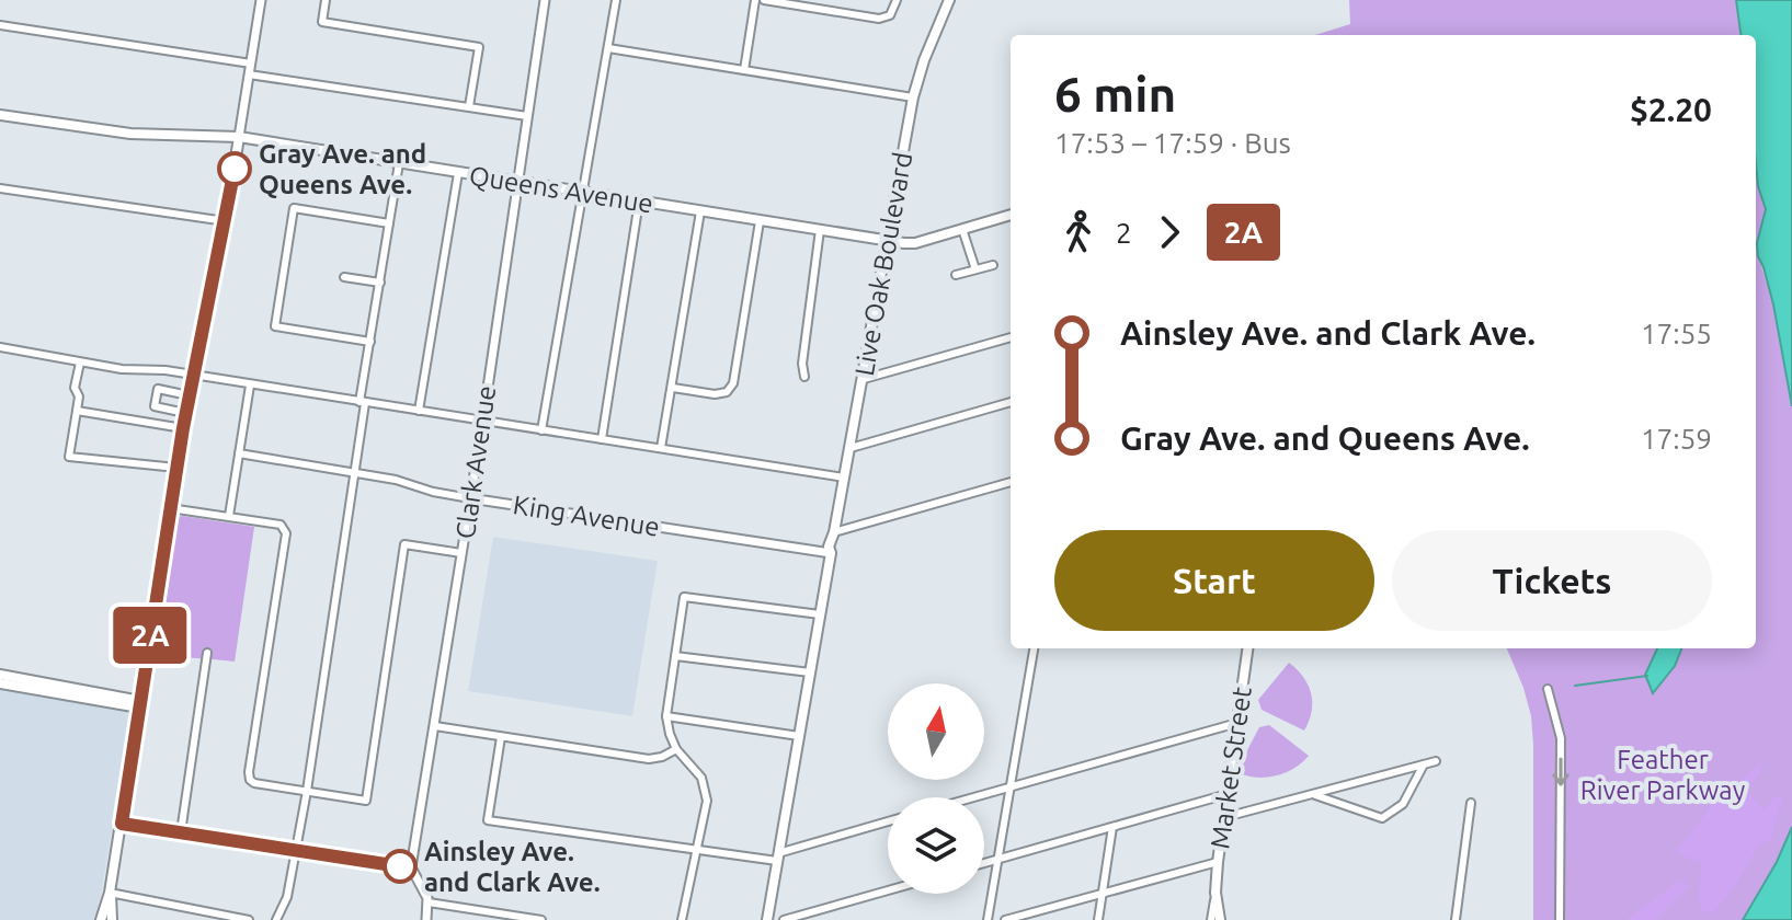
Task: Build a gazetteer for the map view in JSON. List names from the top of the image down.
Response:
{
  "streets": {
    "main road": ["Queens Avenue", "Live Oak Boulevard", "Market Street"],
    "street": ["Clark Avenue", "King Avenue"]
  },
  "crossings": [
    ["Queens Avenue", "Live Oak Boulevard"],
    ["Queens Avenue", "Clark Avenue"],
    ["Live Oak Boulevard", "King Avenue"],
    ["Clark Avenue", "King Avenue"]
  ],
  "parks": ["Feather River Parkway"],
  "places": ["Gray Ave. and Queens Ave.", "Ainsley Ave. and Clark Ave."],
  "lines": ["bus line 2A"],
  "north": "top",
  "page": {
    "on_map": "2A",
    "heading": ["6 min", "17:53 – 17:59 · Bus", "$2.20"],
    "legs": ["2", "2A"],
    "list": [
      {
        "name": "Ainsley Ave. and Clark Ave.",
        "value": "17:55"
      },
      {
        "name": "Gray Ave. and Queens Ave.",
        "value": "17:59"
      }
    ],
    "buttons": ["Start", "Tickets"]
  }
}
